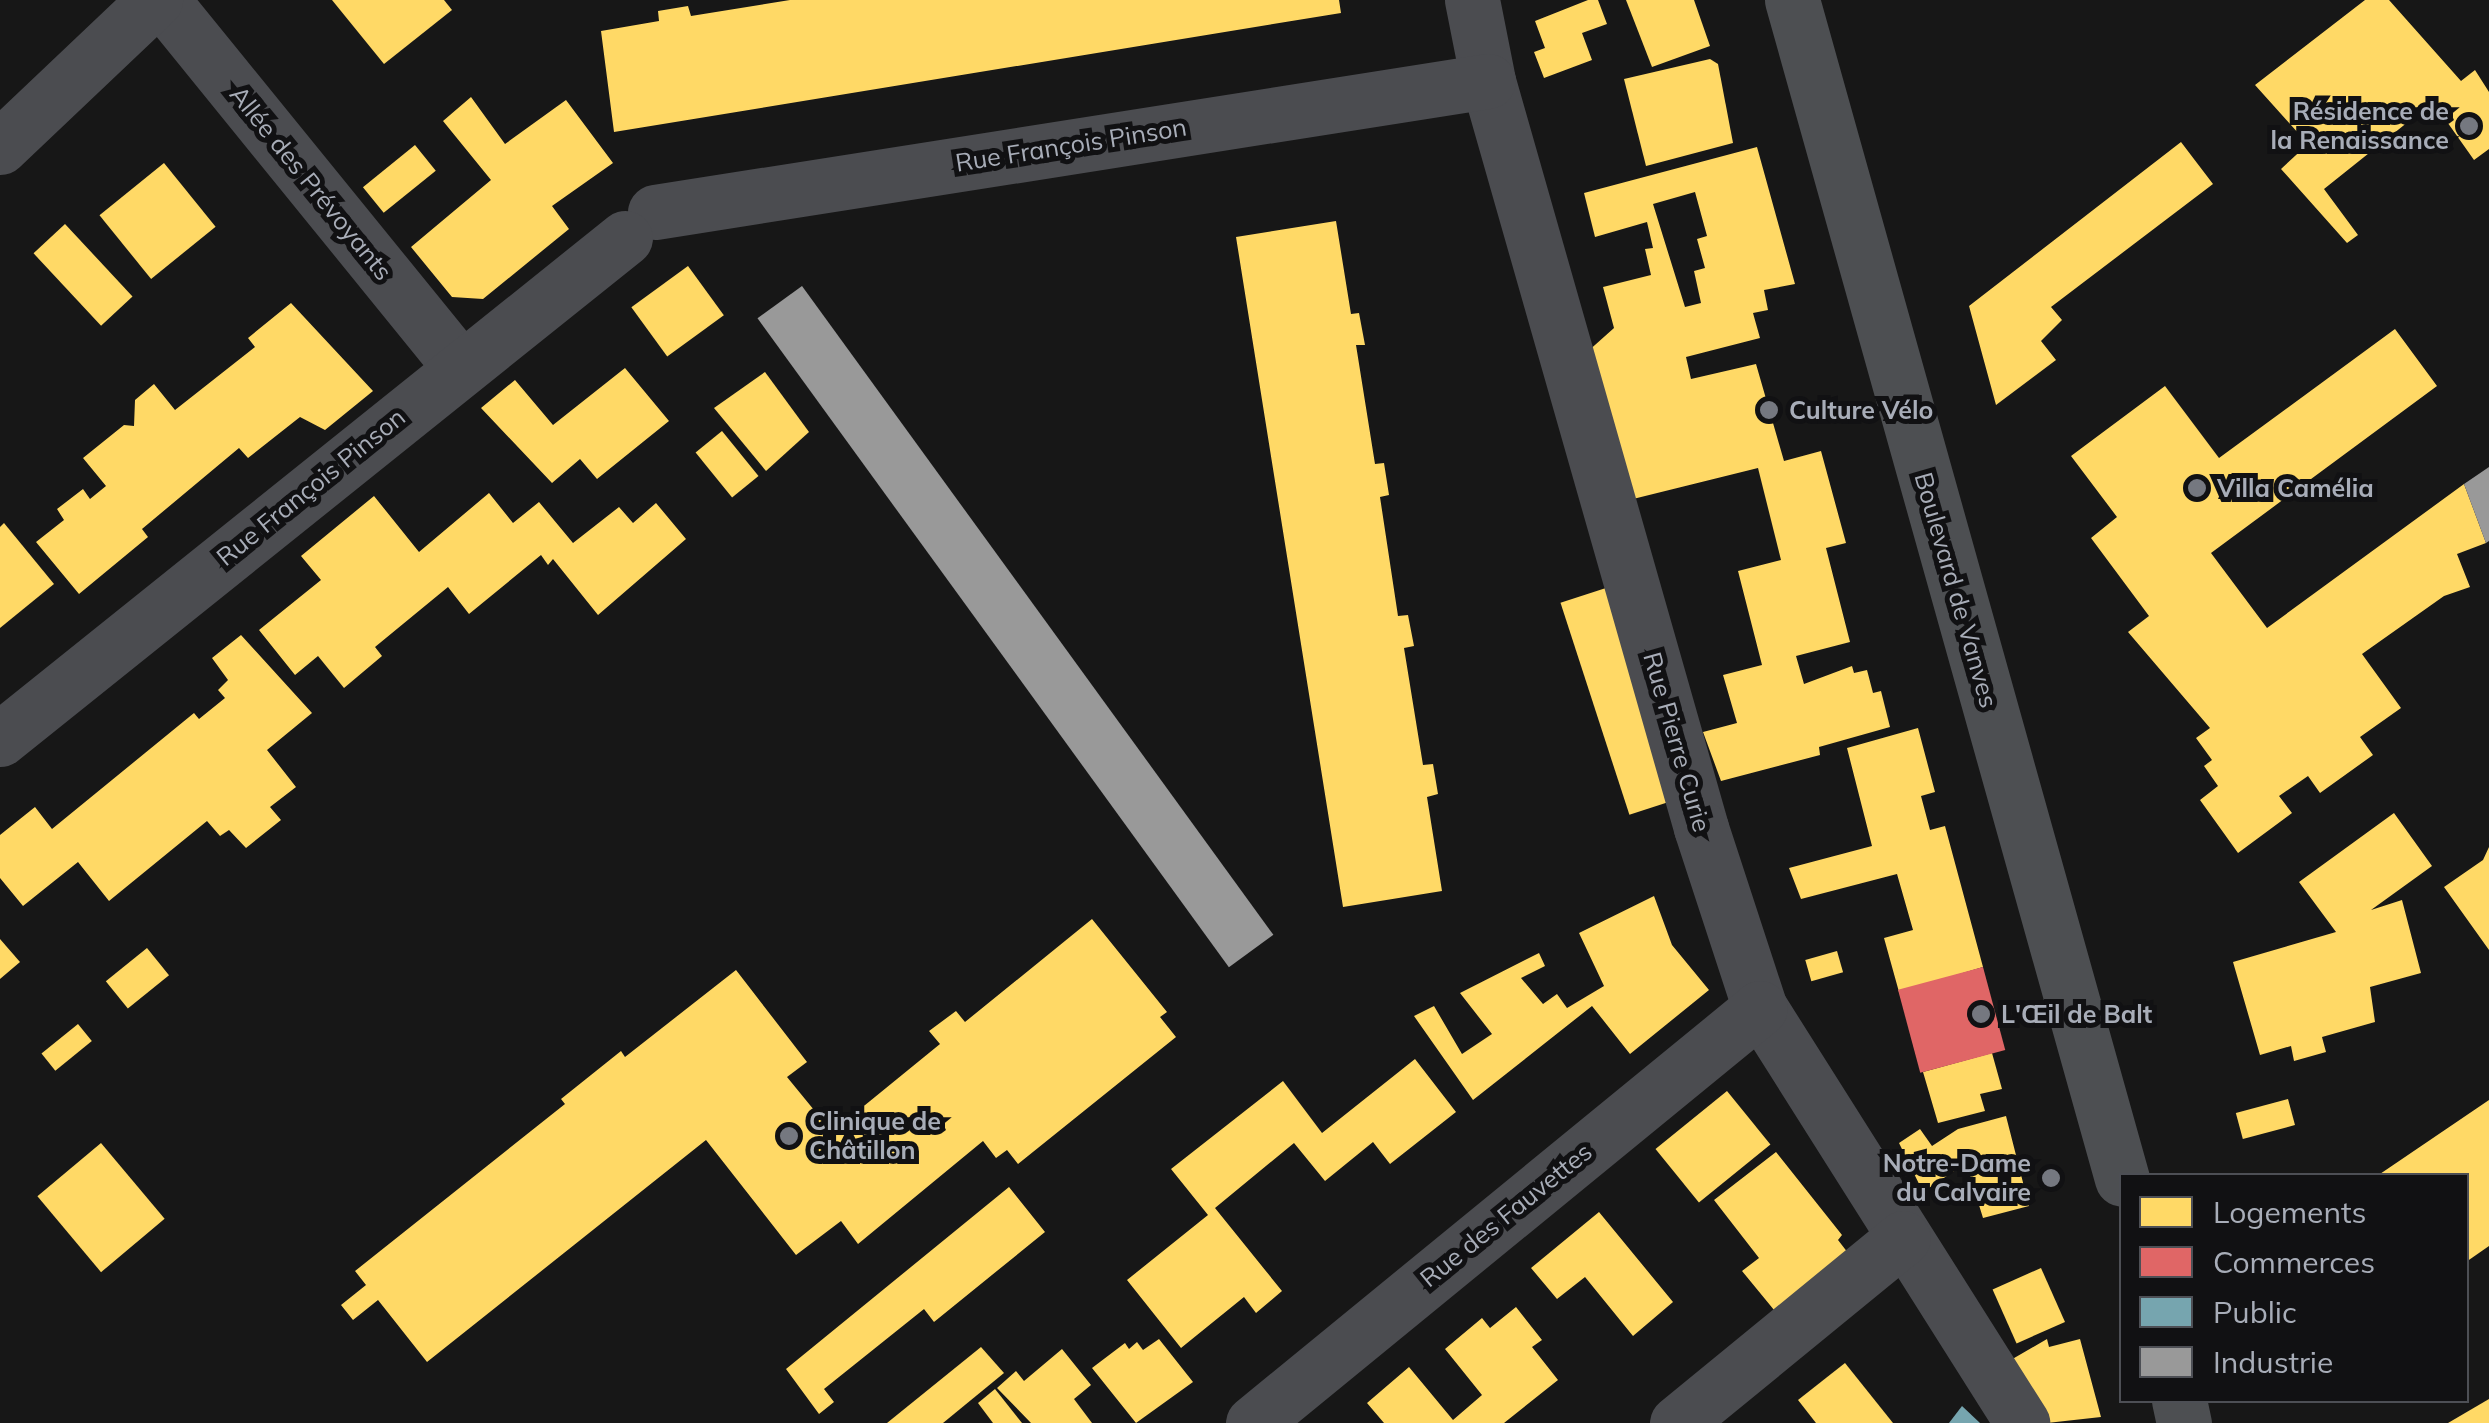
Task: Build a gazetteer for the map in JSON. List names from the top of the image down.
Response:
{
  "streets": {
    "main road": ["Boulevard de Vanves"],
    "street": [
      "Rue François Pinson",
      "Allée des Prévoyants",
      "Rue Pierre Curie",
      "Rue des Fauvettes"
    ]
  },
  "crossings": [
    ["Rue François Pinson", "Allée des Prévoyants"],
    ["Rue François Pinson", "Rue Pierre Curie"],
    ["Rue Pierre Curie", "Rue des Fauvettes"]
  ],
  "places": [
    "Résidence de la Renaissance",
    "Culture Vélo",
    "Villa Camélia",
    "L'Œil de Balt",
    "Clinique de Châtillon",
    "Notre-Dame du Calvaire"
  ],
  "legend": [
    "Logements",
    "Commerces",
    "Public",
    "Industrie"
  ]
}
